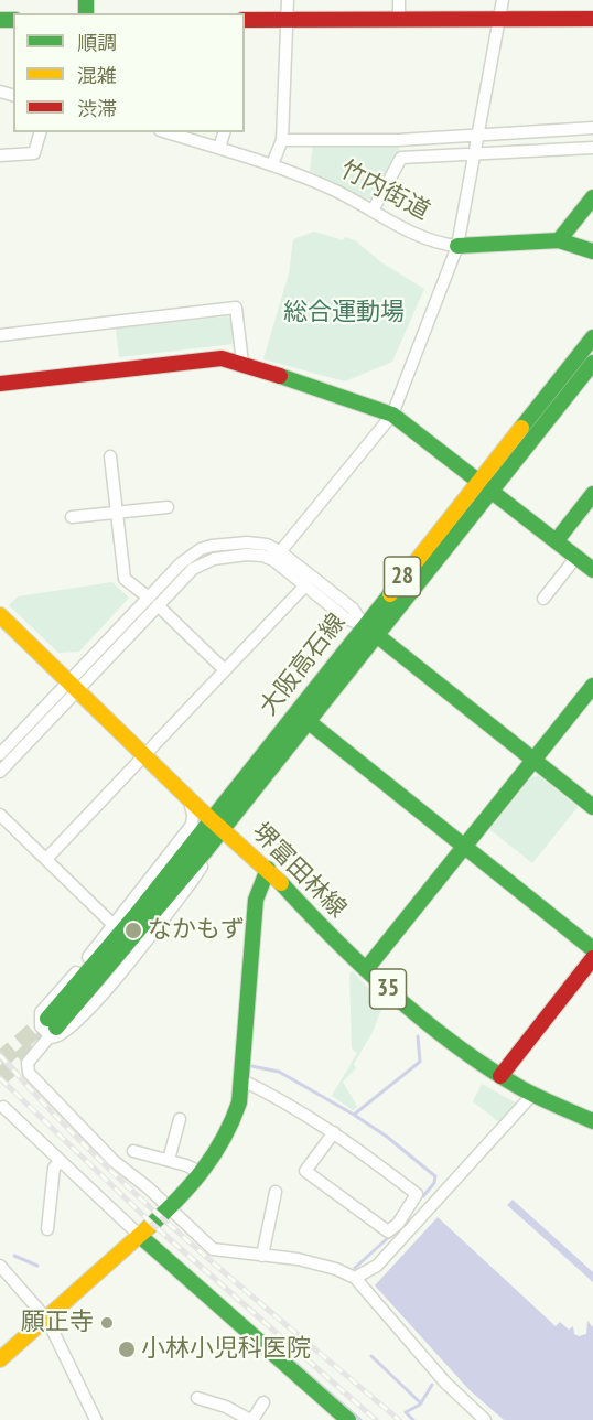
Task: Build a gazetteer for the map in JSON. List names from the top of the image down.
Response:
{
  "streets": {
    "street": [
      "竹内街道",
      "28",
      "大阪高石線",
      "堺富田林線",
      "35"
    ]
  },
  "crossings": [
    ["大阪高石線", "堺富田林線"]
  ],
  "parks": ["総合運動場"],
  "places": ["なかもず", "願正寺", "小林小児科医院"],
  "legend": ["順調", "混雑", "渋滞"]
}
